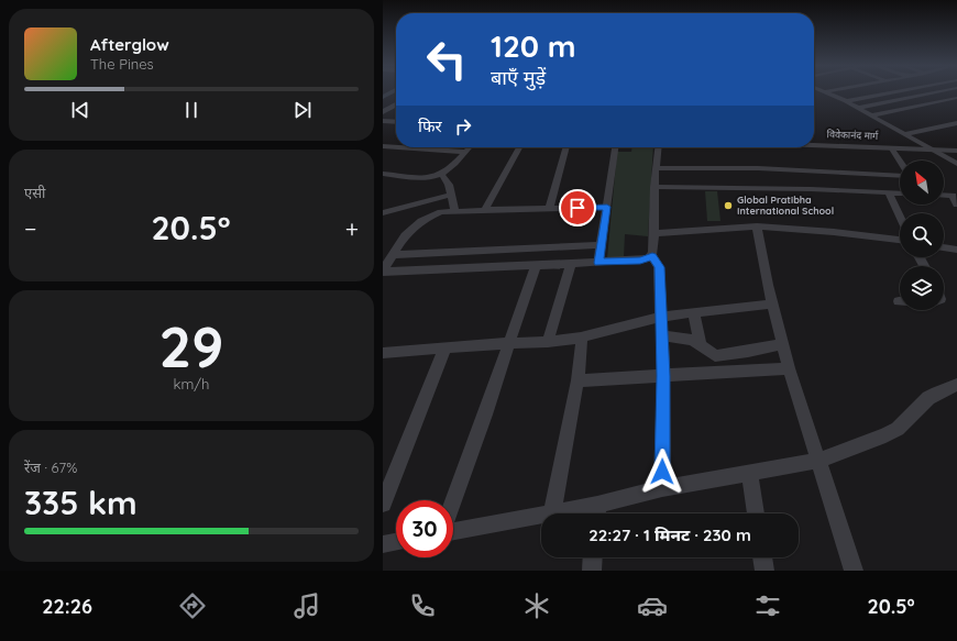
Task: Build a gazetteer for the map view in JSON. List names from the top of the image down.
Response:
{
  "streets": {
    "street": ["विवेकानंद मार्ग"]
  },
  "places": ["Global Pratibha International School"],
  "north": "top left",
  "page": {
    "turn": ["120 m", "बाएँ मुड़ें"],
    "song": ["Afterglow", "The Pines"],
    "then": "फिर",
    "tile": [
      "एसी",
      ["29", "km/h"],
      ["रेंज · 67%", "335 km"]
    ],
    "heat": ["−", "20.5°", "+"],
    "limit": "30",
    "trip": "22:27 · 1 मिनट · 230 m",
    "tabs": ["22:26", "20.5°"]
  }
}
